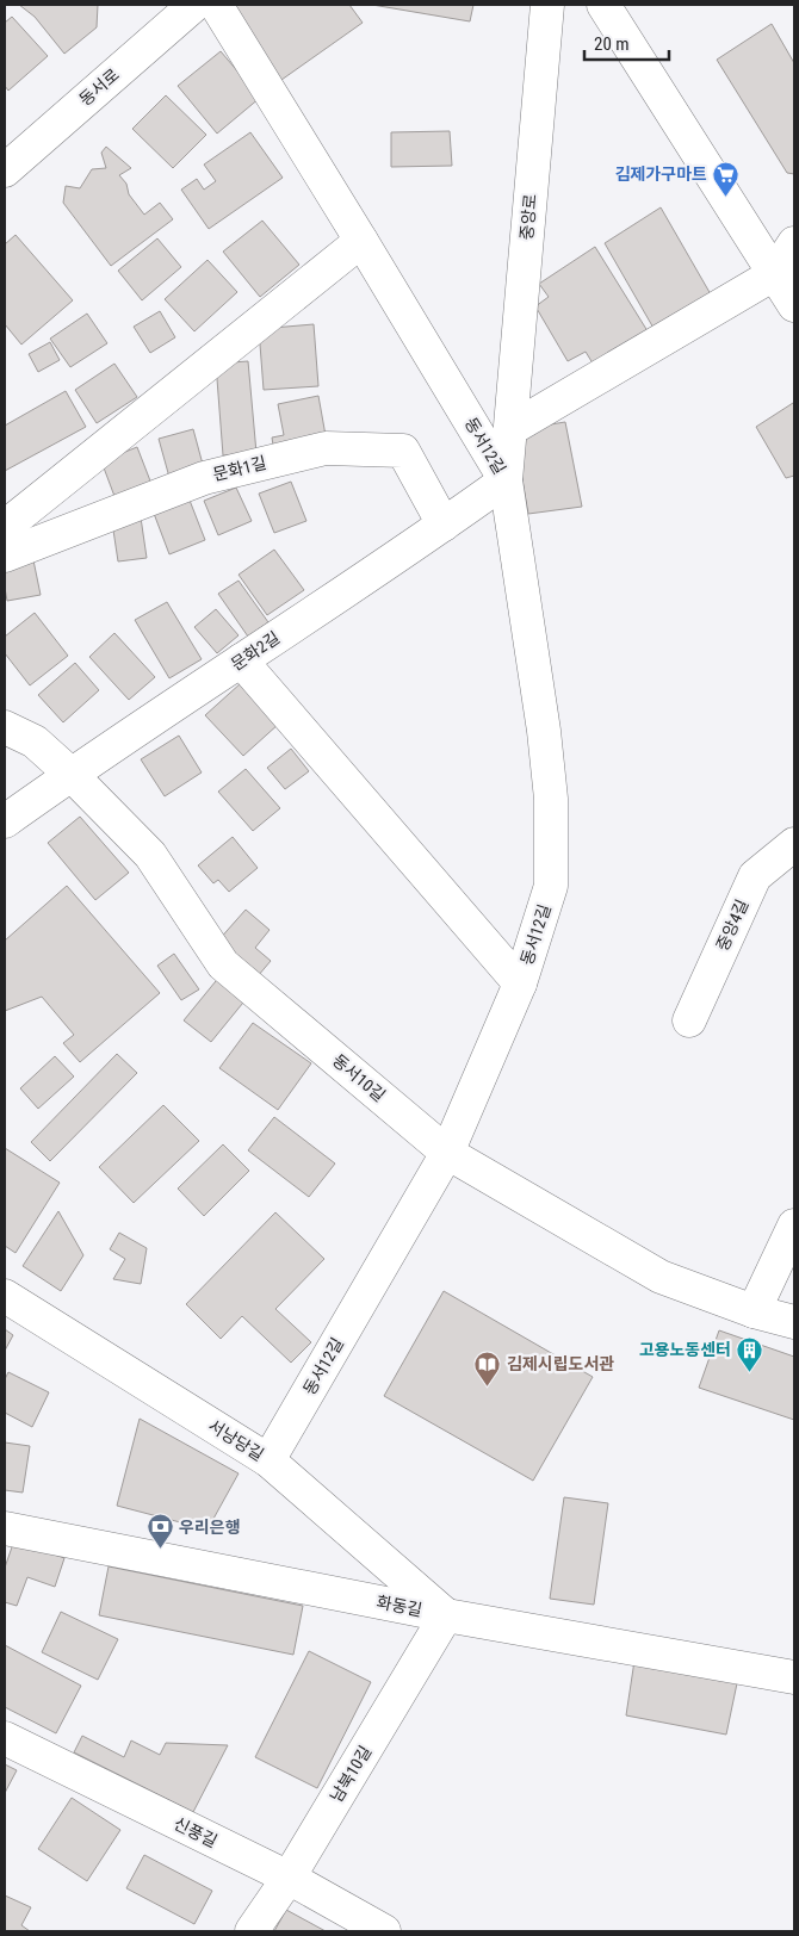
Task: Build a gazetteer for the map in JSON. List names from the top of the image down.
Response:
{
  "streets": {
    "street": [
      "동서로",
      "중앙로",
      "동서12길",
      "문화1길",
      "문화2길",
      "중앙4길",
      "동서10길",
      "서낭당길",
      "화동길",
      "남북10길",
      "신풍길"
    ]
  },
  "crossings": [
    ["중앙로", "동서12길"],
    ["중앙로", "문화2길"],
    ["동서12길", "문화2길"],
    ["동서12길", "동서10길"],
    ["동서12길", "서낭당길"],
    ["문화1길", "문화2길"],
    ["문화2길", "동서10길"],
    ["서낭당길", "화동길"],
    ["서낭당길", "남북10길"],
    ["화동길", "남북10길"],
    ["남북10길", "신풍길"]
  ],
  "places": {
    "supermarket": ["김제가구마트"],
    "building": ["고용노동센터"],
    "library": ["김제시립도서관"],
    "bank": ["우리은행"]
  },
  "scale_bar": "20 m"
}
